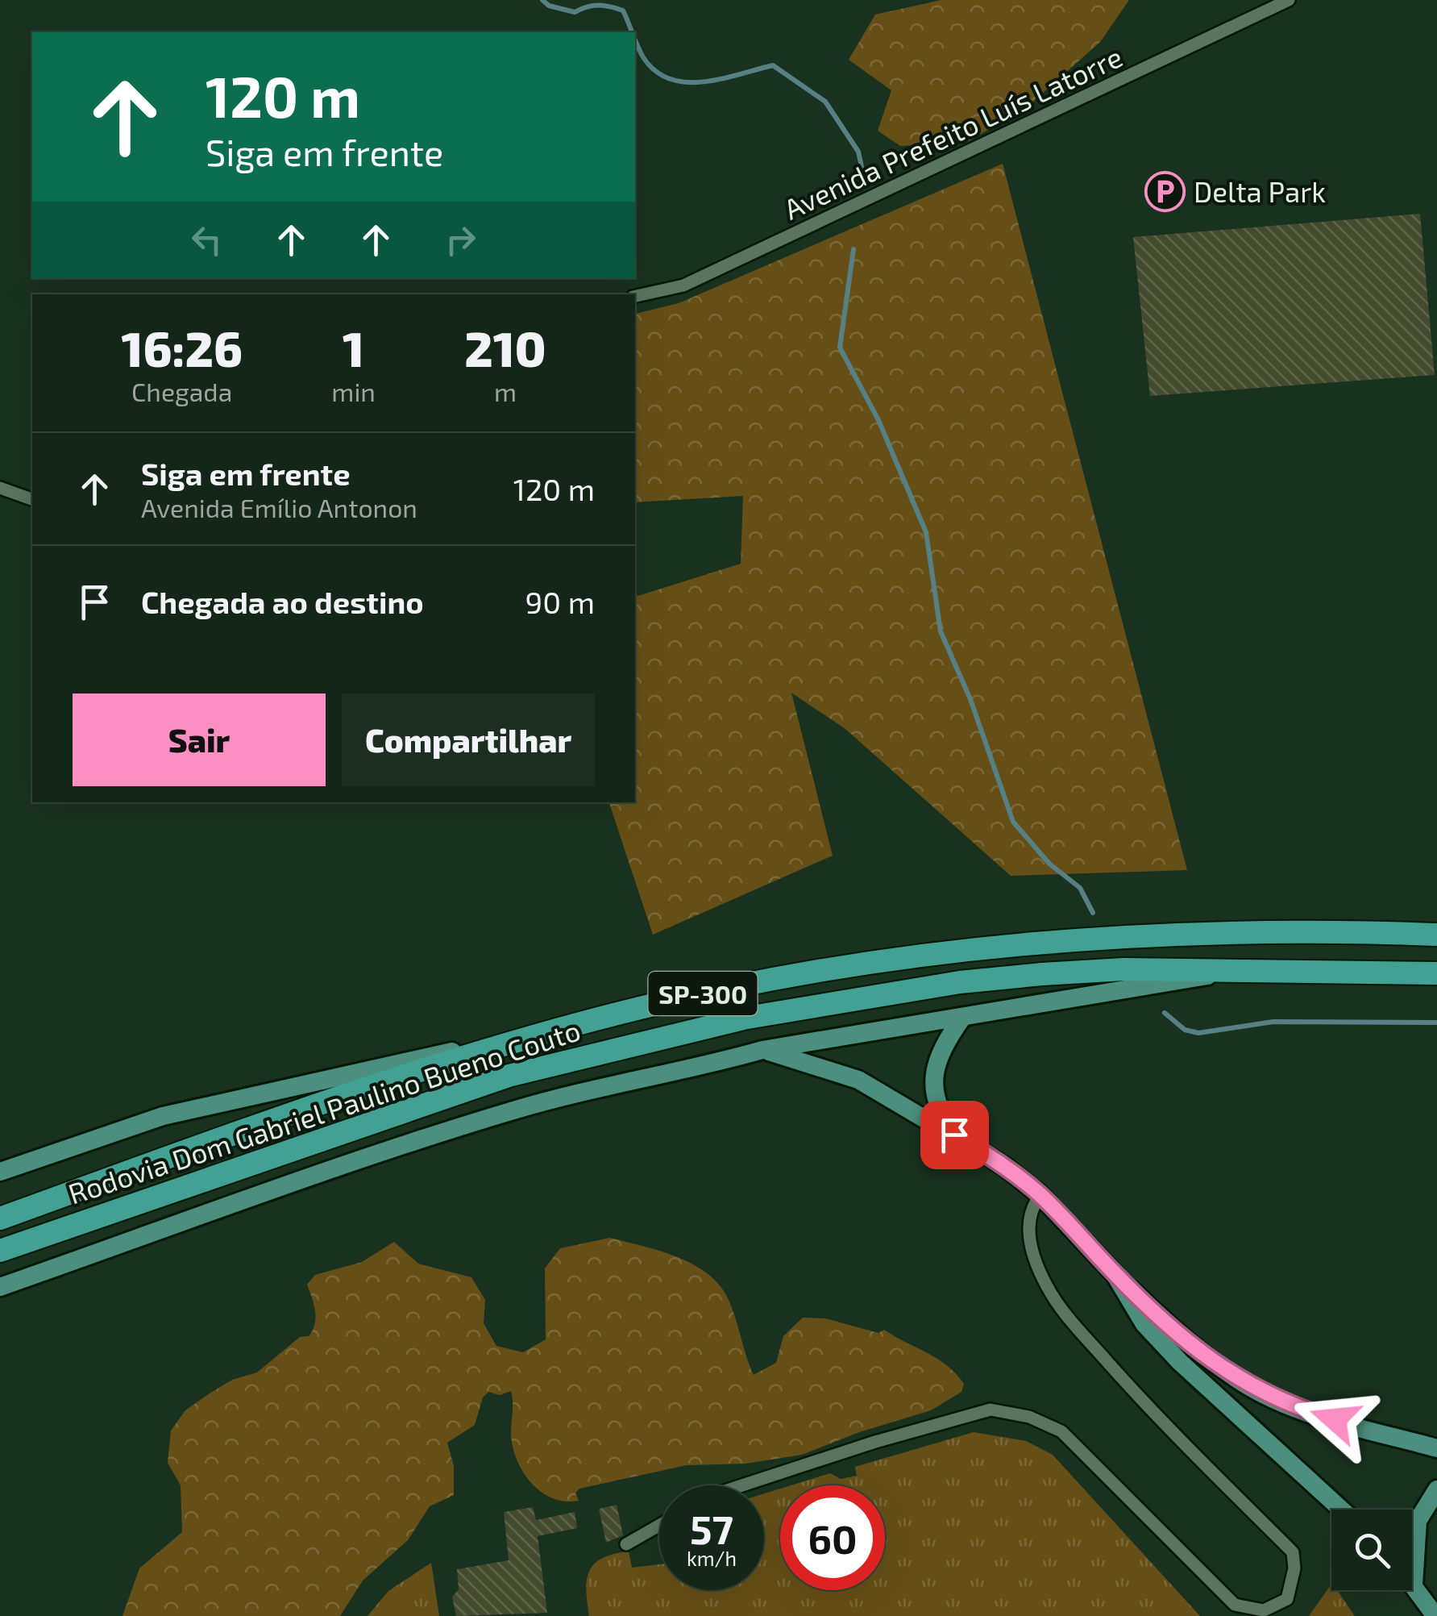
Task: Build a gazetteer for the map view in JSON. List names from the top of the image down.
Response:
{
  "streets": {
    "highway": ["SP-300", "Rodovia Dom Gabriel Paulino Bueno Couto"],
    "street": ["Avenida Prefeito Luís Latorre"]
  },
  "places": {
    "parking": ["Delta Park"]
  },
  "page": {
    "turn": ["120 m", "Siga em frente"],
    "eta": [
      "16:26",
      "Chegada",
      "1",
      "min",
      "210",
      "m"
    ],
    "list": [
      {
        "name": "Siga em frente",
        "note": "Avenida Emílio Antonon",
        "value": "120 m"
      },
      {
        "name": "Chegada ao destino",
        "value": "90 m"
      }
    ],
    "buttons": ["Sair", "Compartilhar"],
    "speed": "57 km/h",
    "limit": "60"
  }
}
